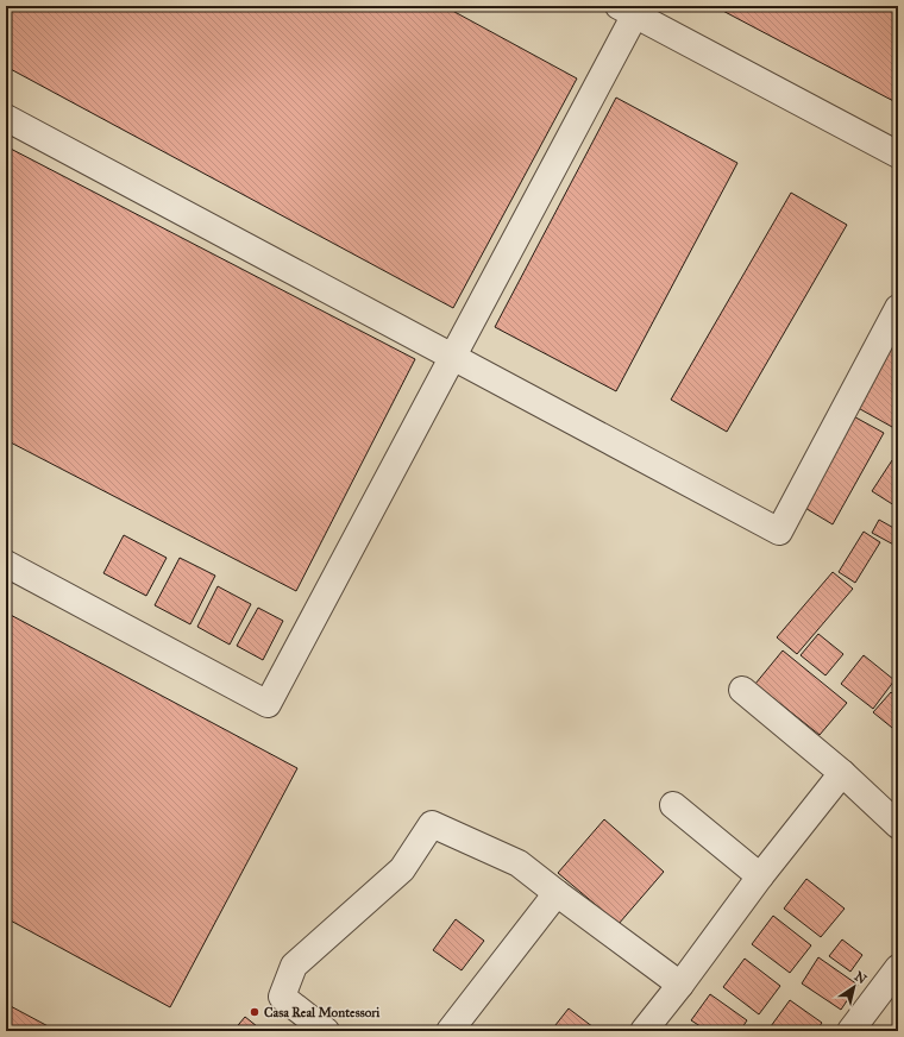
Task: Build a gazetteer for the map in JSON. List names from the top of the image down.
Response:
{
  "places": ["Casa Real Montessori"],
  "north": "top right"
}
